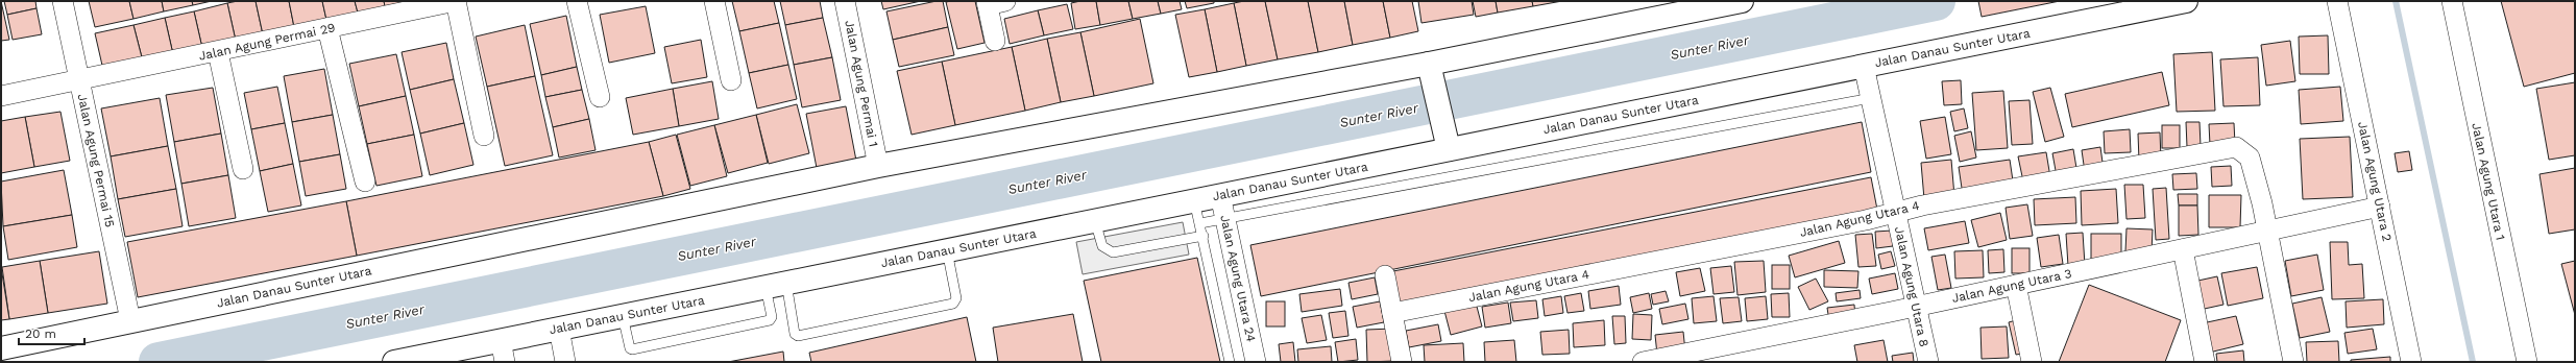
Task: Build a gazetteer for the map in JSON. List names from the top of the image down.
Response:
{
  "streets": {
    "main road": ["Jalan Danau Sunter Utara"],
    "street": [
      "Jalan Agung Permai 29",
      "Jalan Agung Permai 1",
      "Jalan Agung Permai 15",
      "Jalan Agung Utara 2",
      "Jalan Agung Utara 1",
      "Jalan Agung Utara 4",
      "Jalan Agung Utara 24",
      "Jalan Agung Utara 3",
      "Jalan Agung Utara 8"
    ]
  },
  "crossings": [
    ["Jalan Agung Permai 29", "Jalan Agung Permai 15"],
    ["Jalan Danau Sunter Utara", "Jalan Agung Permai 1"],
    ["Jalan Danau Sunter Utara", "Jalan Agung Permai 15"],
    ["Jalan Danau Sunter Utara", "Jalan Agung Utara 24"],
    ["Jalan Danau Sunter Utara", "Jalan Agung Utara 8"],
    ["Jalan Agung Utara 2", "Jalan Agung Utara 3"],
    ["Jalan Agung Utara 4", "Jalan Agung Utara 3"],
    ["Jalan Agung Utara 4", "Jalan Agung Utara 8"],
    ["Jalan Agung Utara 3", "Jalan Agung Utara 8"]
  ],
  "water": ["Sunter River"],
  "scale_bar": "20 m"
}
